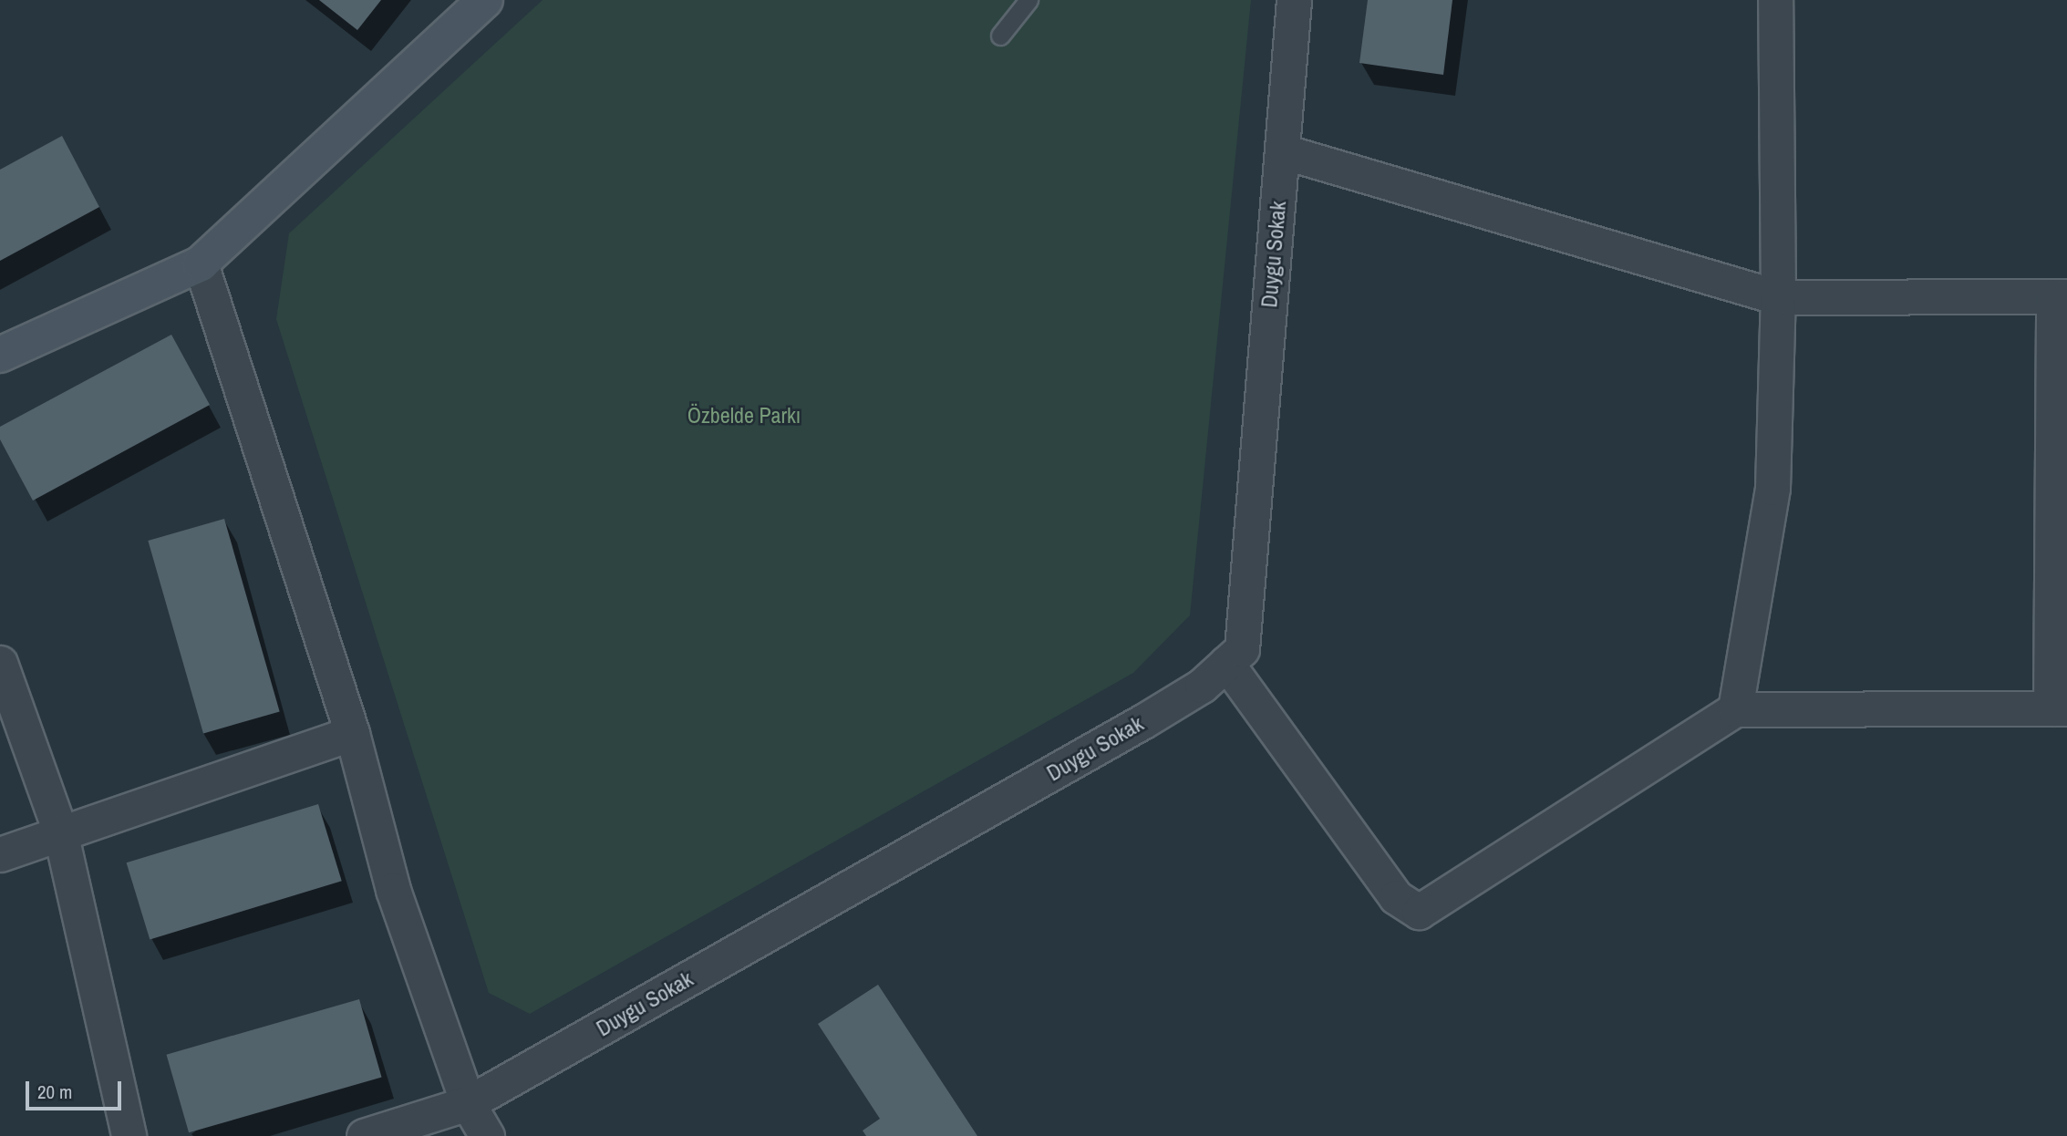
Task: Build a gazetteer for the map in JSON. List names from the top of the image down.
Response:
{
  "streets": {
    "street": ["Duygu Sokak"]
  },
  "parks": ["Özbelde Parkı"],
  "scale_bar": "20 m"
}
